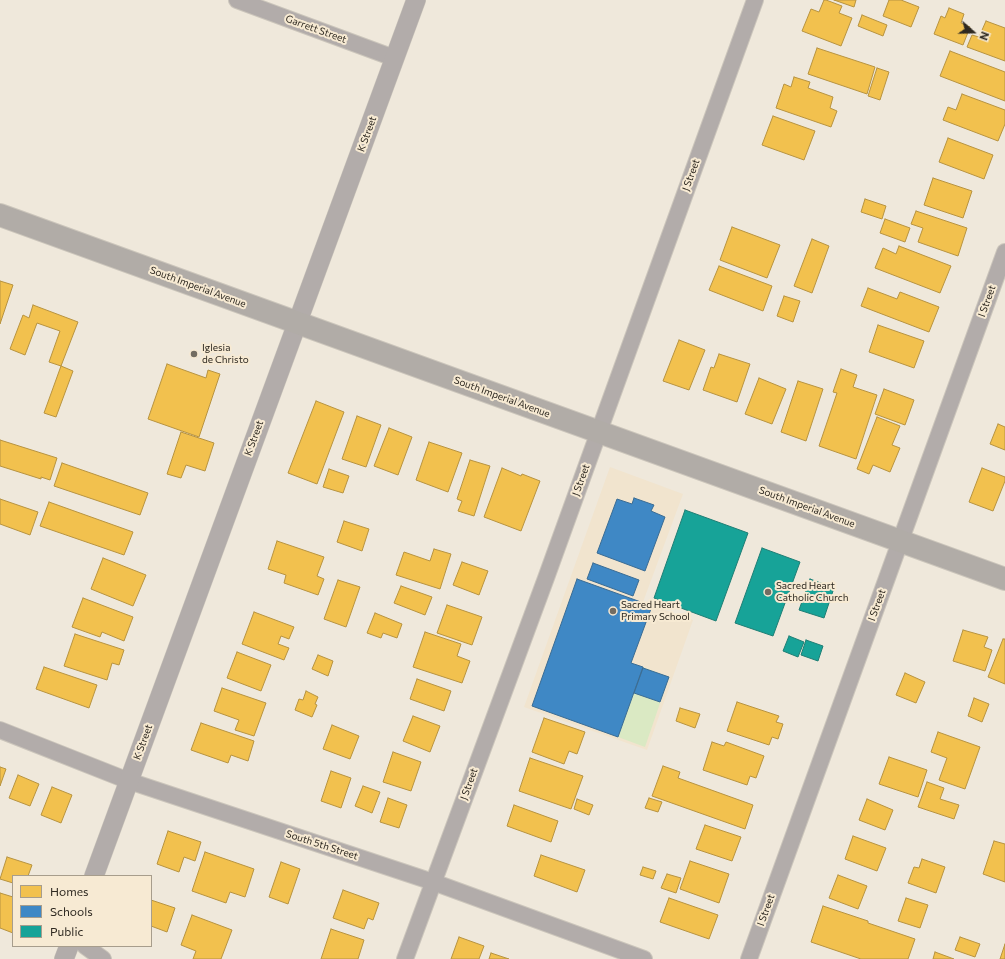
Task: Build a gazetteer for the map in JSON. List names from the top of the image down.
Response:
{
  "streets": {
    "main road": ["South Imperial Avenue"],
    "street": [
      "Garrett Street",
      "K Street",
      "J Street",
      "I Street",
      "South 5th Street"
    ]
  },
  "crossings": [
    ["Garrett Street", "K Street"],
    ["K Street", "South Imperial Avenue"],
    ["K Street", "South 5th Street"],
    ["J Street", "South Imperial Avenue"],
    ["J Street", "South 5th Street"],
    ["South Imperial Avenue", "I Street"]
  ],
  "places": ["Iglesia de Christo", "Sacred Heart Catholic Church", "Sacred Heart Primary School"],
  "legend": ["Homes", "Schools", "Public"],
  "north": "right"
}
